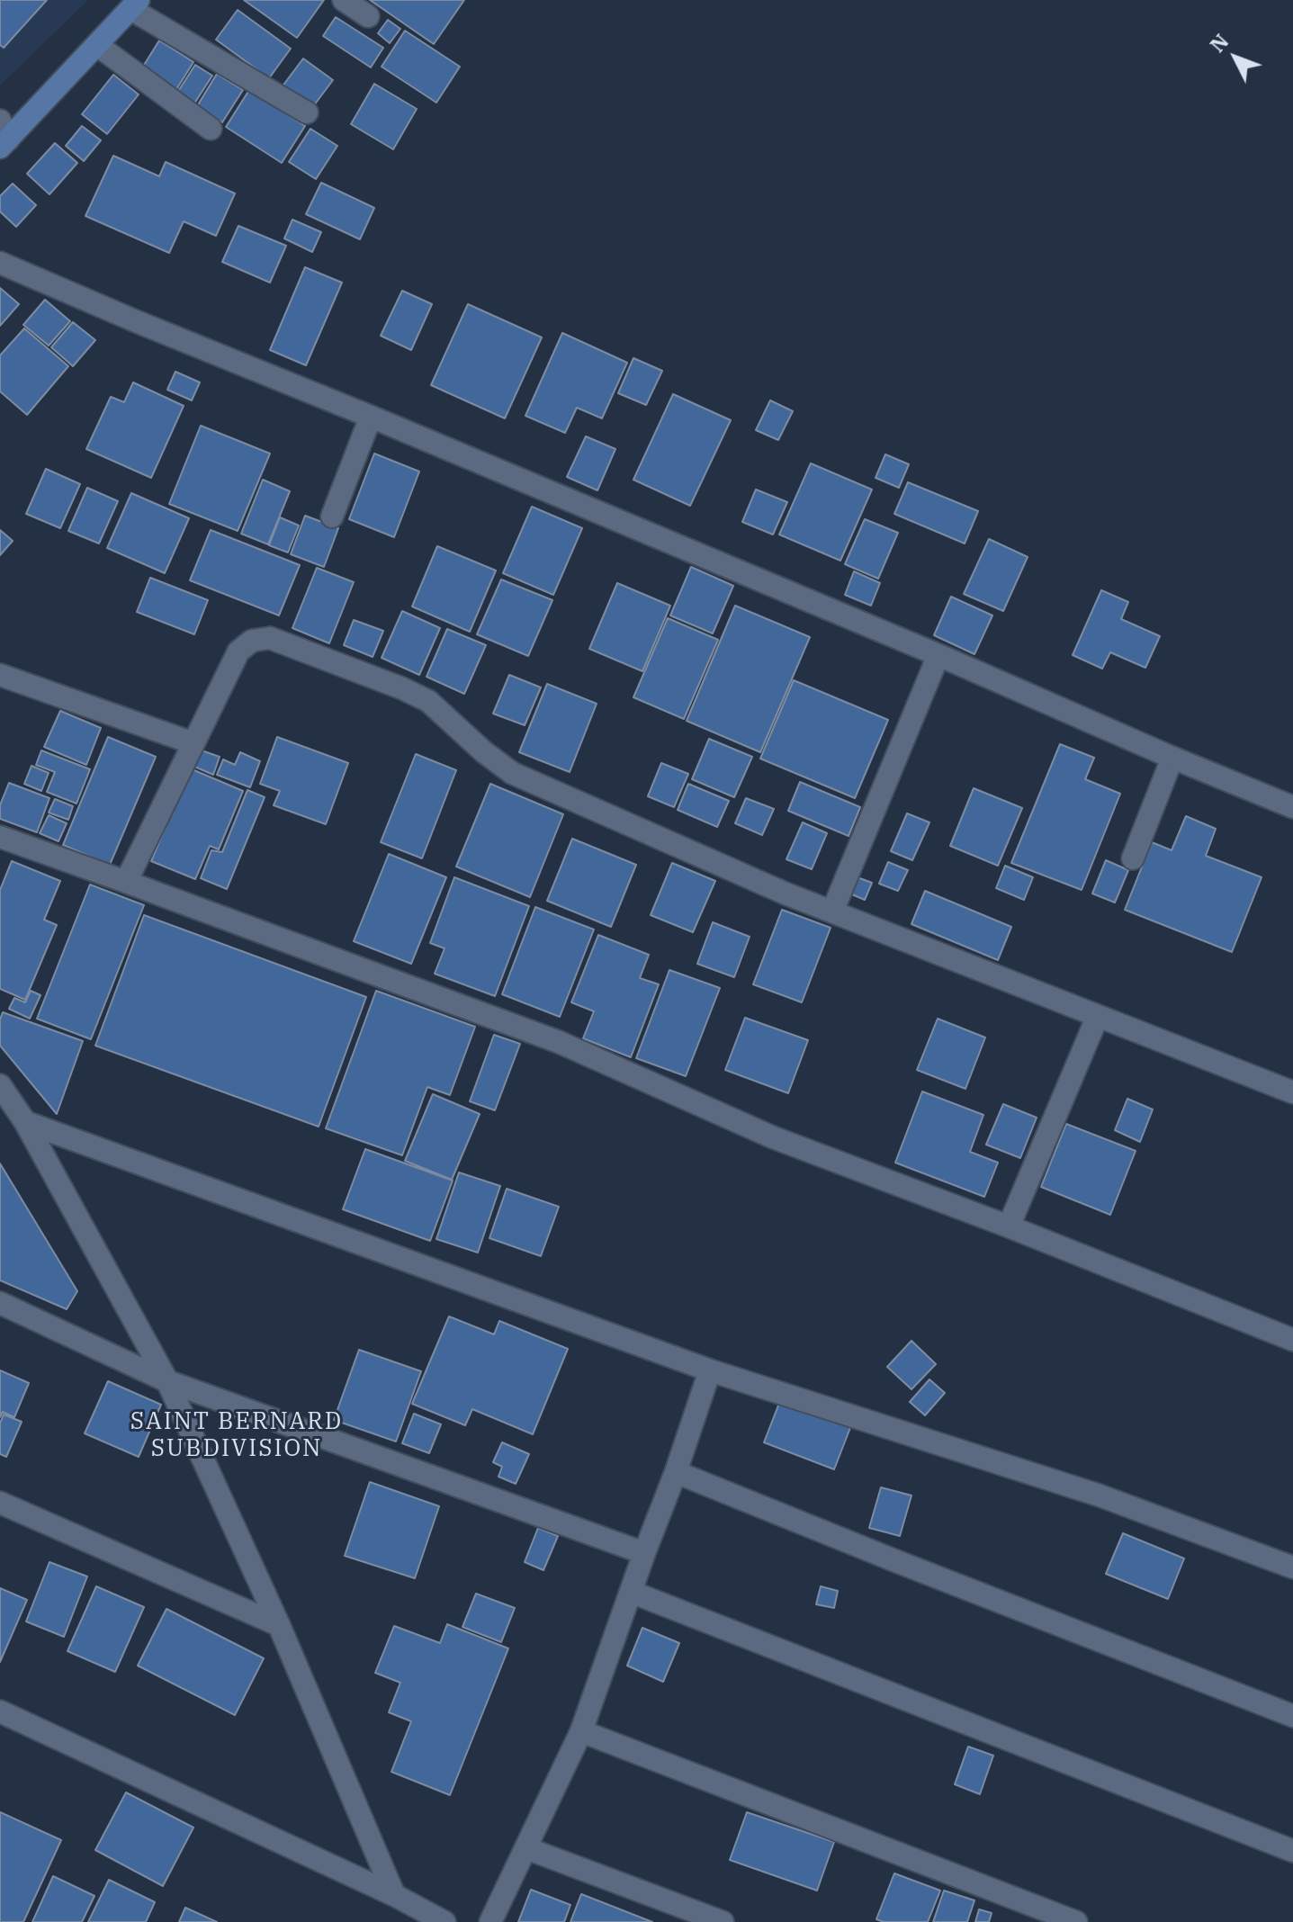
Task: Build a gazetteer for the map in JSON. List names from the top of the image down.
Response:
{
  "districts": ["SAINT BERNARD SUBDIVISION"],
  "north": "top left"
}
